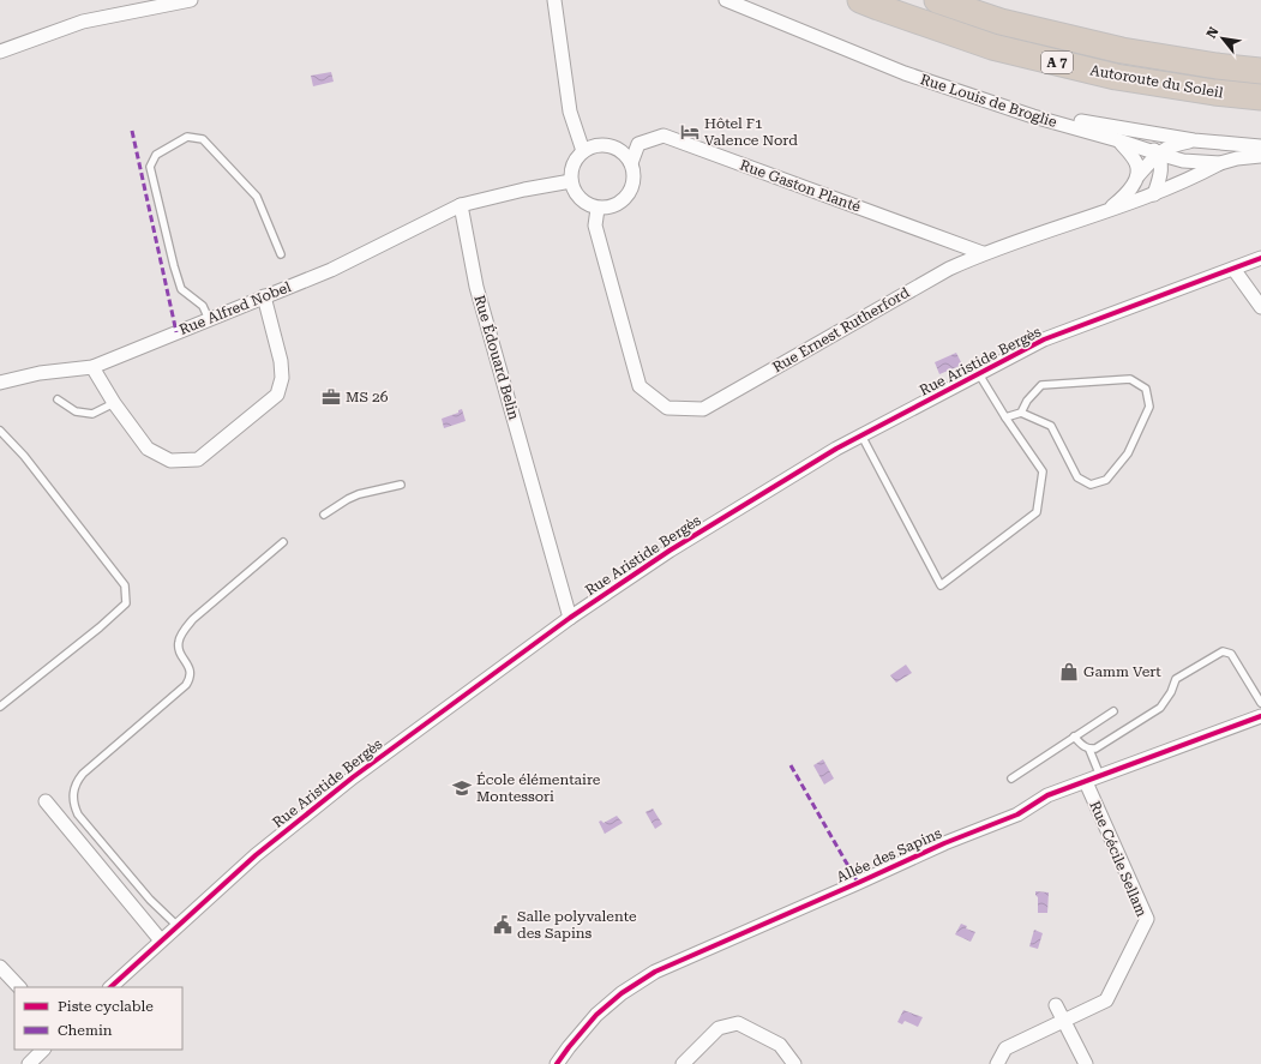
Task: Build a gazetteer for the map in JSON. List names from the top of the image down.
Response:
{
  "streets": {
    "highway": ["A 7", "Autoroute du Soleil"],
    "street": [
      "Rue Louis de Broglie",
      "Rue Gaston Planté",
      "Rue Alfred Nobel",
      "Rue Ernest Rutherford",
      "Rue Édouard Belin",
      "Rue Aristide Bergès",
      "Allée des Sapins",
      "Rue Cécile Sellam"
    ]
  },
  "crossings": [
    ["Rue Louis de Broglie", "Rue Ernest Rutherford"],
    ["Rue Gaston Planté", "Rue Ernest Rutherford"],
    ["Rue Alfred Nobel", "Rue Édouard Belin"],
    ["Rue Édouard Belin", "Rue Aristide Bergès"],
    ["Allée des Sapins", "Rue Cécile Sellam"]
  ],
  "places": {
    "hotel": ["Hôtel F1 Valence Nord"],
    "office": ["MS 26"],
    "shop": ["Gamm Vert"],
    "school or university": ["École élémentaire Montessori"],
    "public building": ["Salle polyvalente des Sapins"]
  },
  "legend": ["Piste cyclable", "Chemin"],
  "north": "top left"
}
